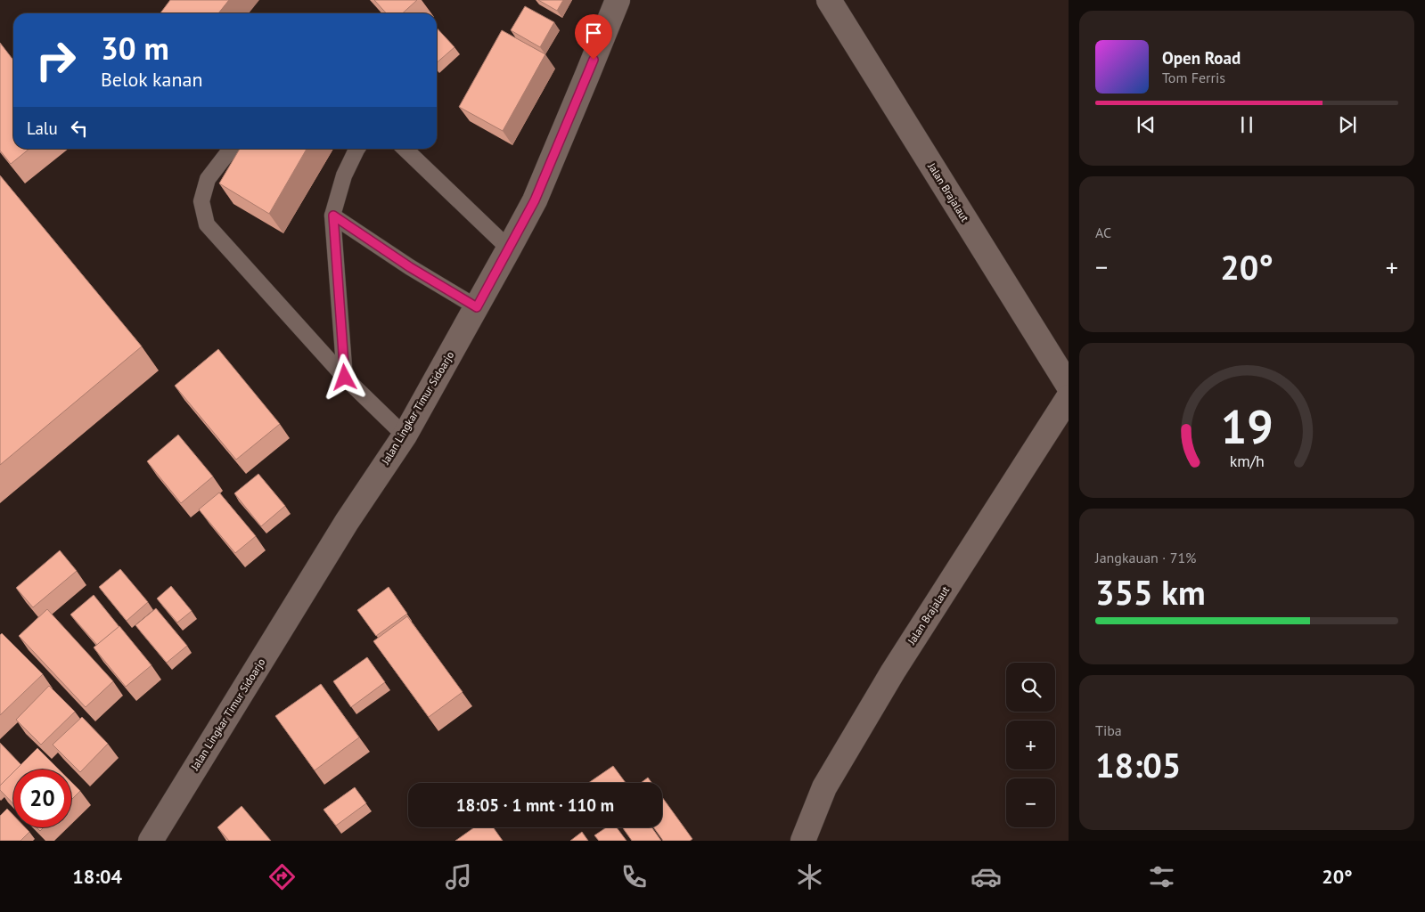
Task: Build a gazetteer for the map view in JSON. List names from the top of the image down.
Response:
{
  "streets": {
    "main road": ["Jalan Brajalaut", "Jalan Lingkar Timur Sidoarjo"]
  },
  "page": {
    "turn": ["30 m", "Belok kanan"],
    "song": ["Open Road", "Tom Ferris"],
    "then": "Lalu",
    "tile": [
      "AC",
      ["Jangkauan · 71%", "355 km"],
      ["Tiba", "18:05"]
    ],
    "heat": ["−", "20°", "+"],
    "map_buttons": ["+", "−"],
    "limit": "20",
    "trip": "18:05 · 1 mnt · 110 m",
    "tabs": ["18:04", "20°"],
    "gauge": ["19", "km/h"]
  }
}
